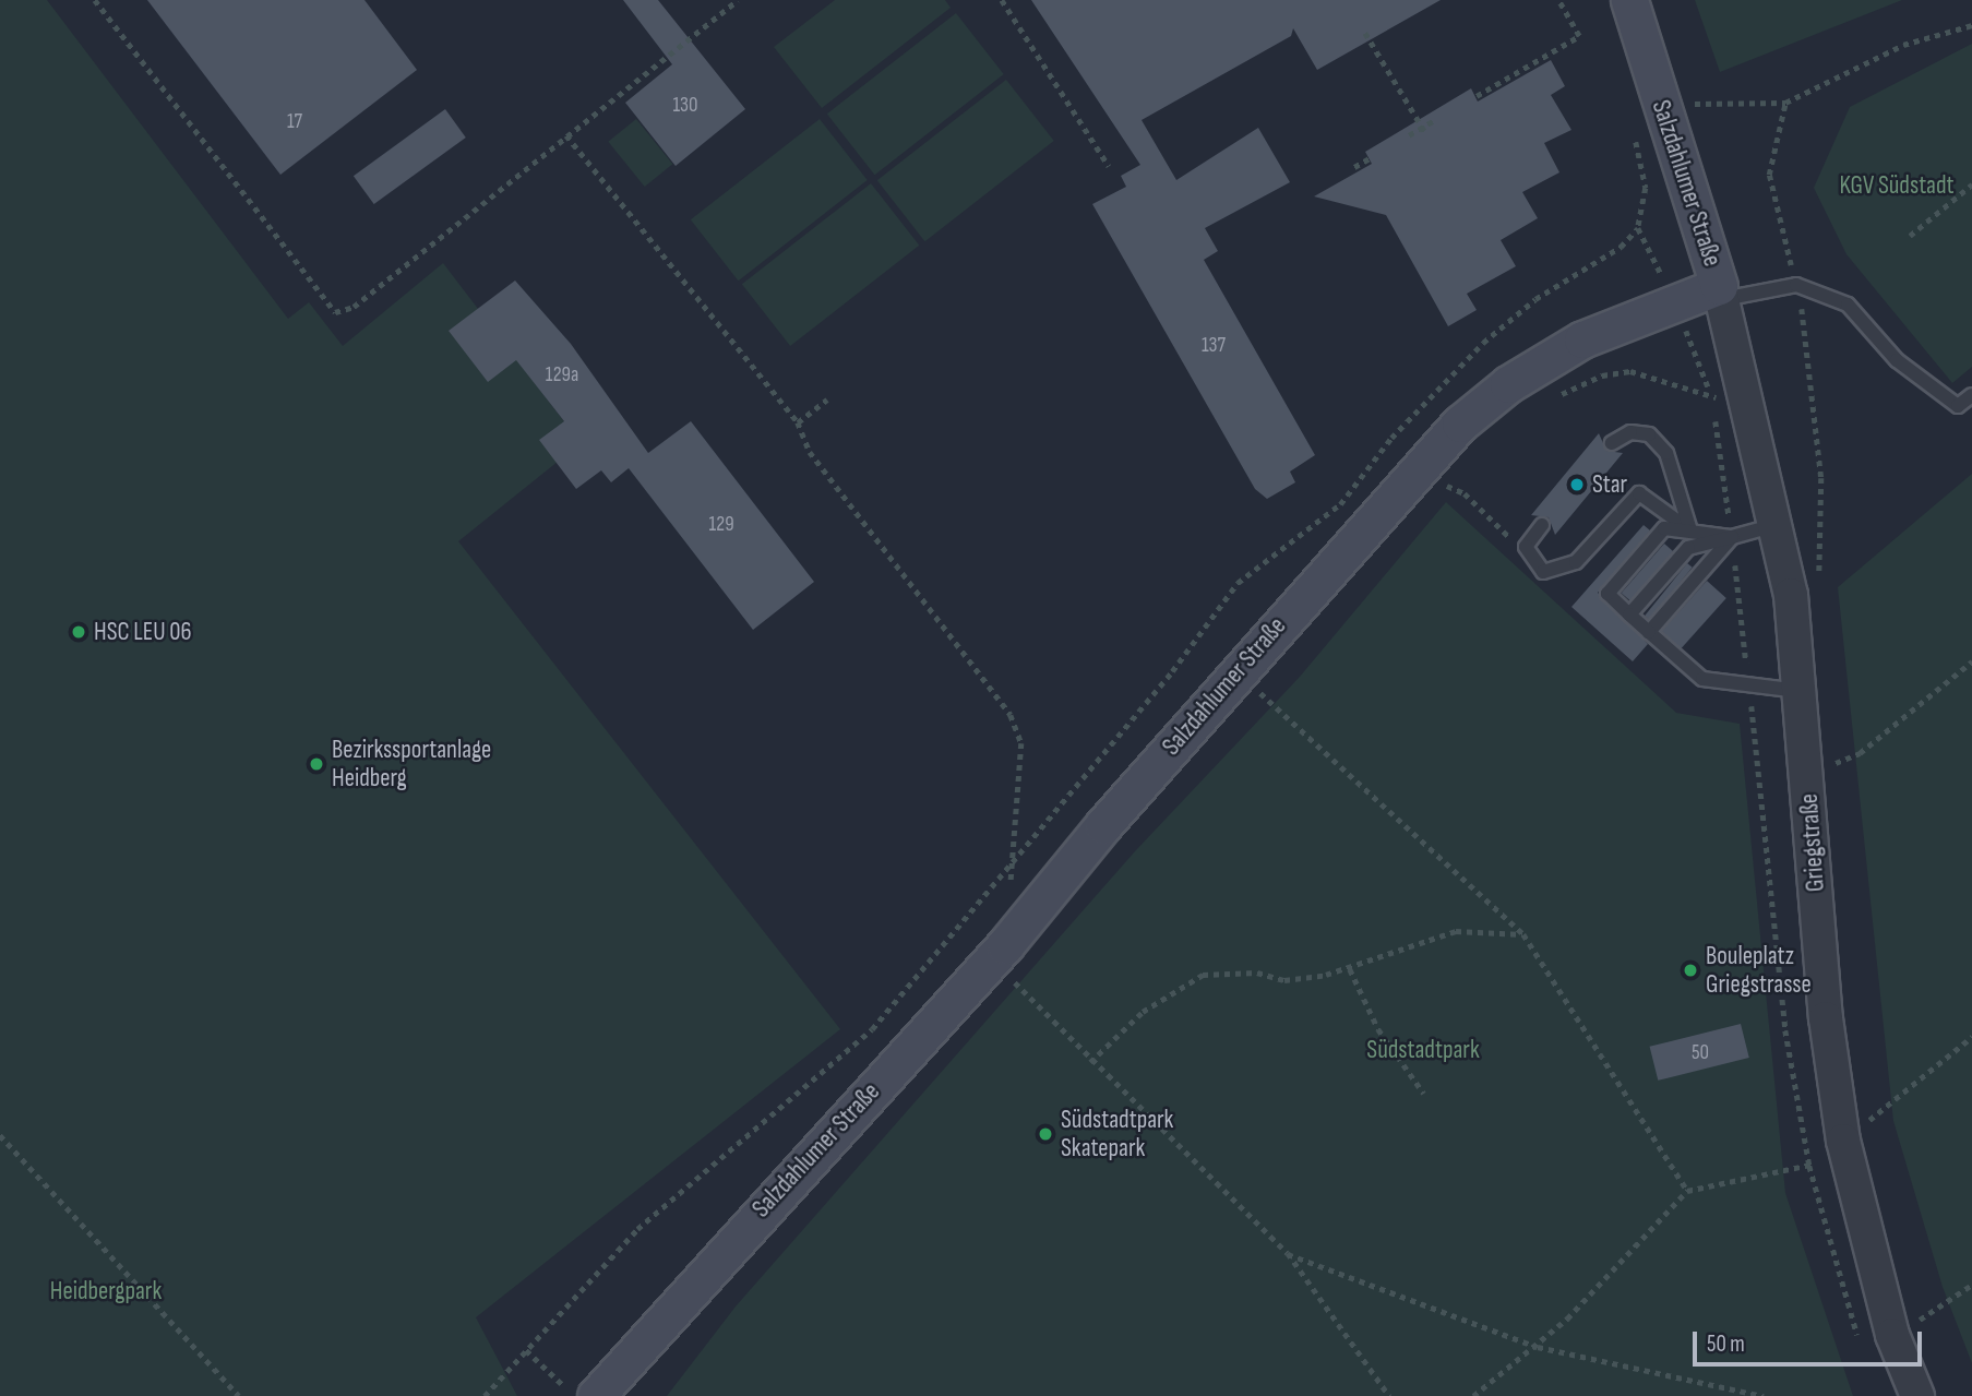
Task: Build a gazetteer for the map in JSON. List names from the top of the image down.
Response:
{
  "streets": {
    "main road": ["Salzdahlumer Straße"],
    "street": ["Griegstraße"]
  },
  "crossings": [
    ["Salzdahlumer Straße", "Griegstraße"]
  ],
  "parks": ["KGV Südstadt", "Südstadtpark", "Heidbergpark"],
  "places": [
    "Star",
    "HSC LEU 06",
    "Bezirkssportanlage Heidberg",
    "Bouleplatz Griegstrasse",
    "Südstadtpark Skatepark"
  ],
  "house_numbers": [
    "130",
    "17",
    "137",
    "129a",
    "129",
    "50"
  ],
  "scale_bar": "50 m"
}
